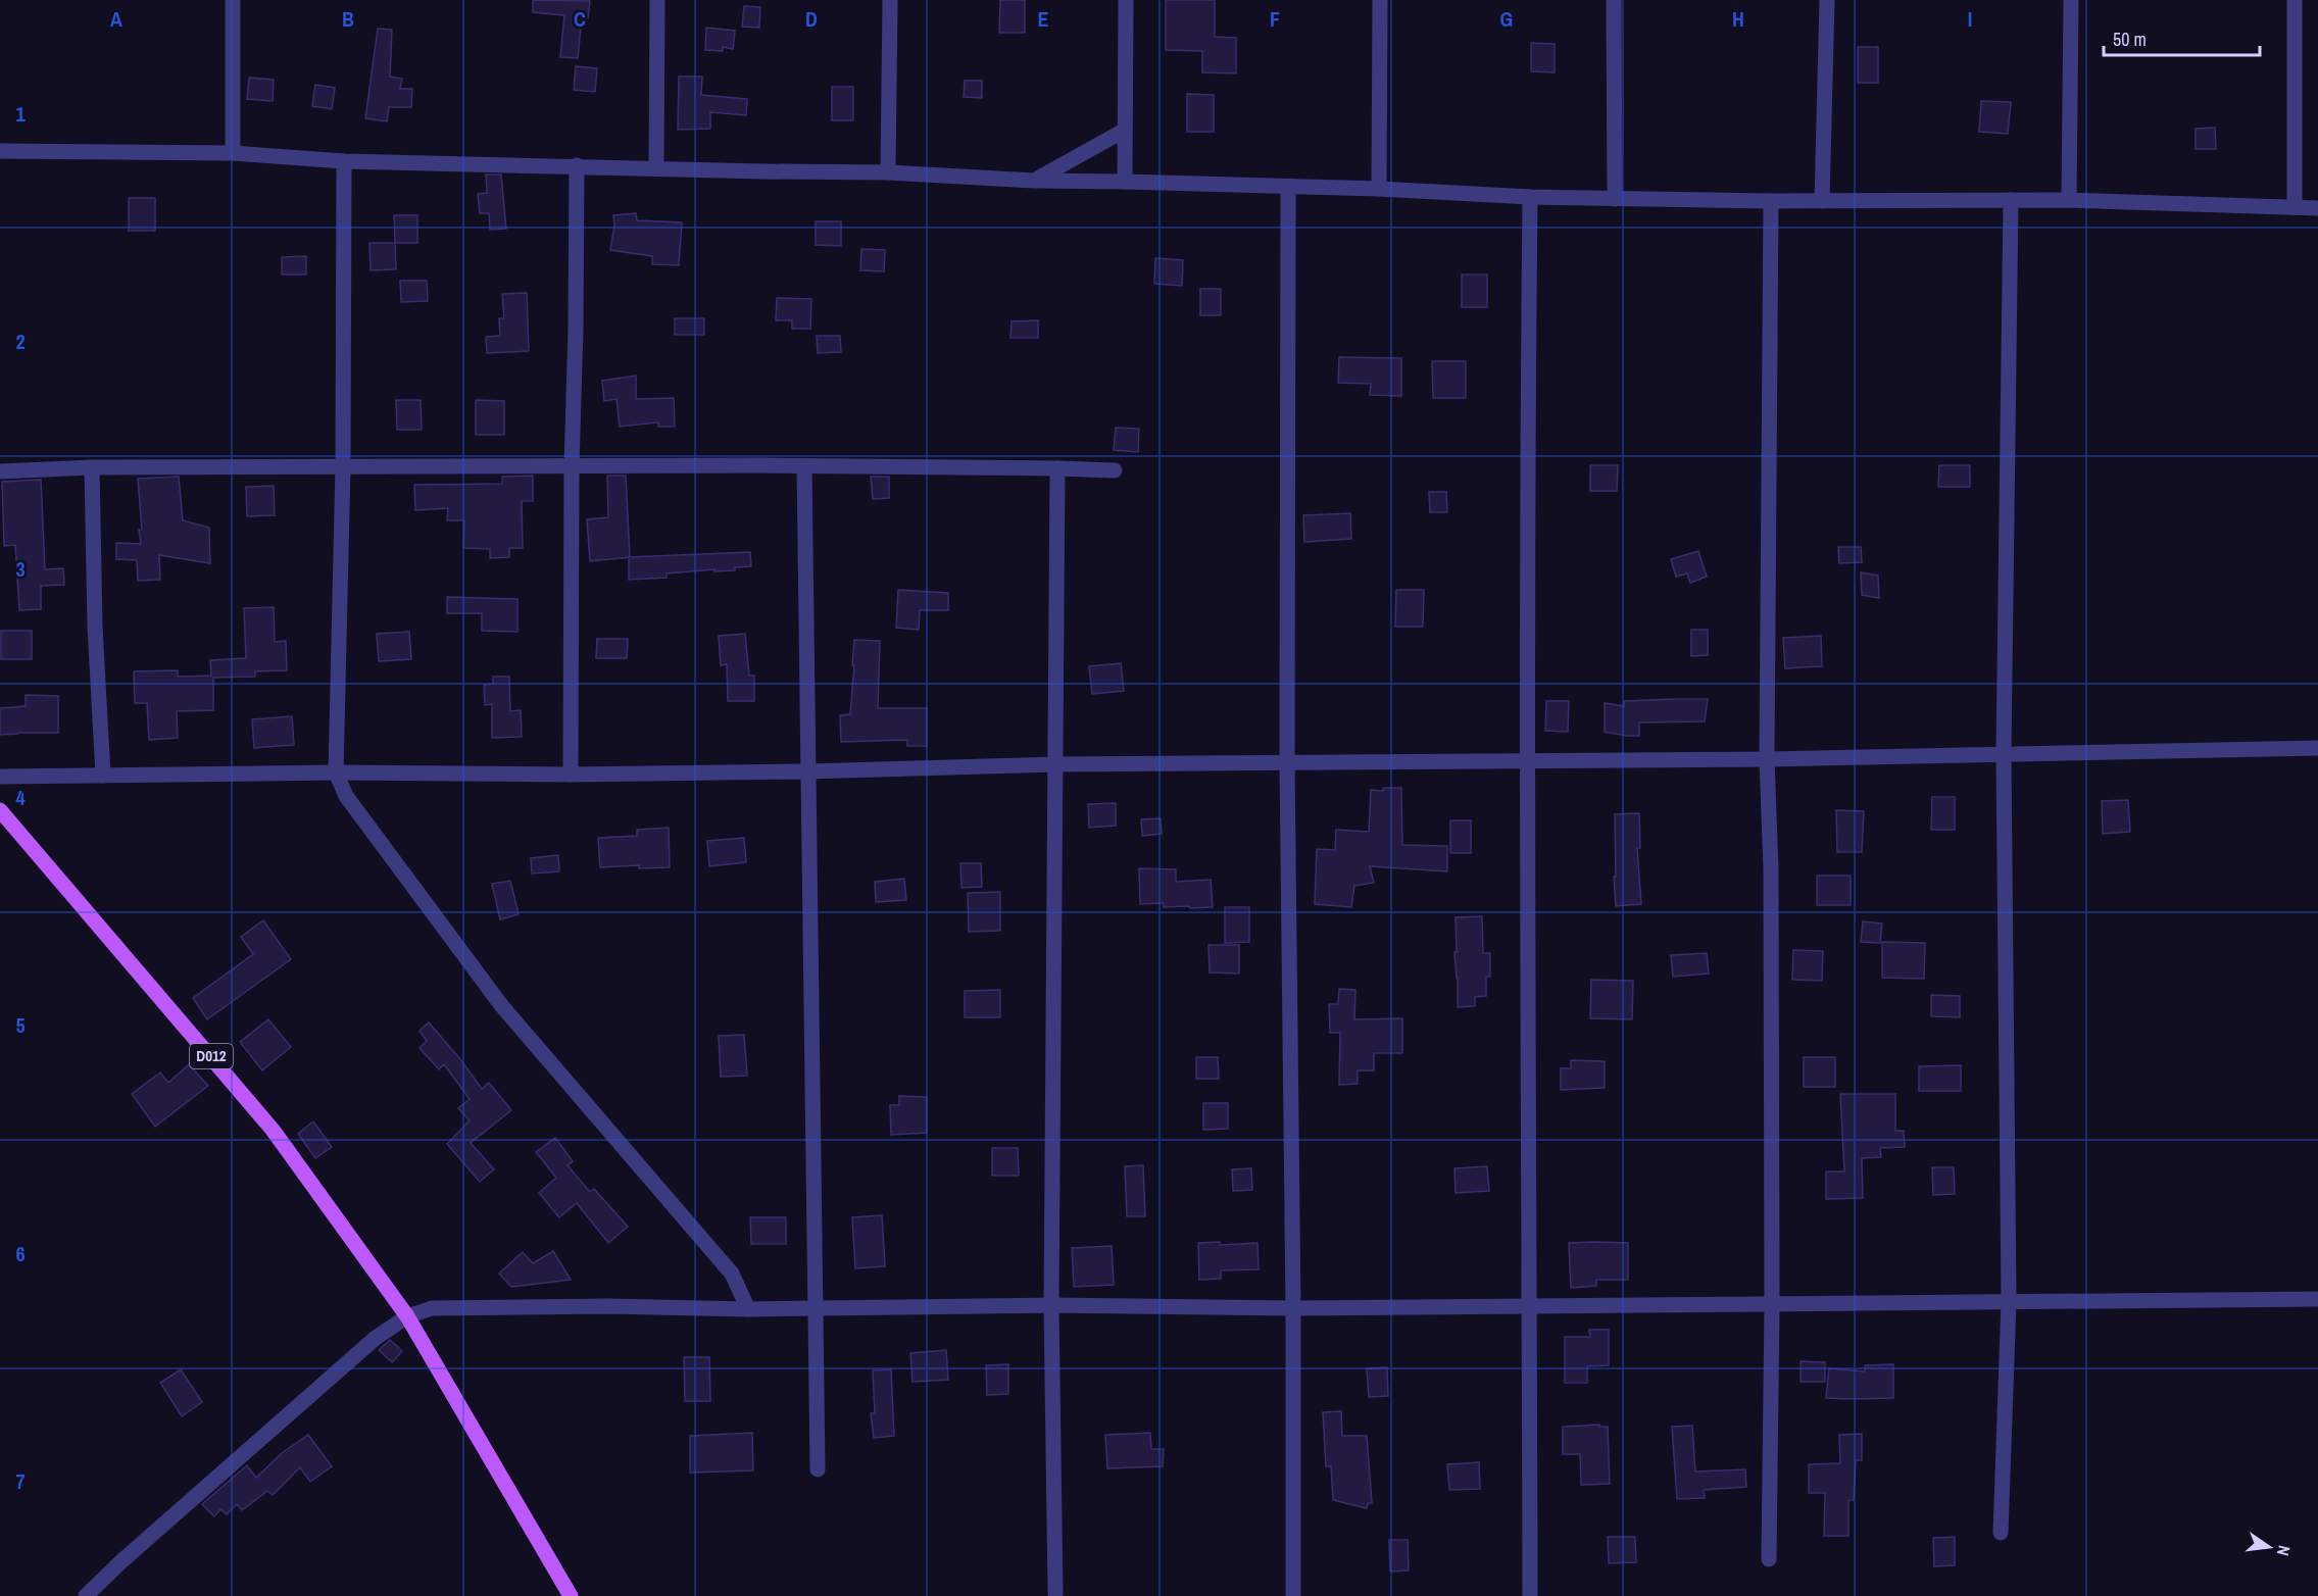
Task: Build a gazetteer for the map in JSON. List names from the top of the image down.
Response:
{
  "streets": {
    "main road": ["D012"]
  },
  "scale_bar": "50 m",
  "north": "right",
  "grid": {
    "columns": [
      "A",
      "B",
      "C",
      "D",
      "E",
      "F",
      "G",
      "H",
      "I"
    ],
    "rows": [
      "1",
      "2",
      "3",
      "4",
      "5",
      "6",
      "7"
    ]
  }
}
